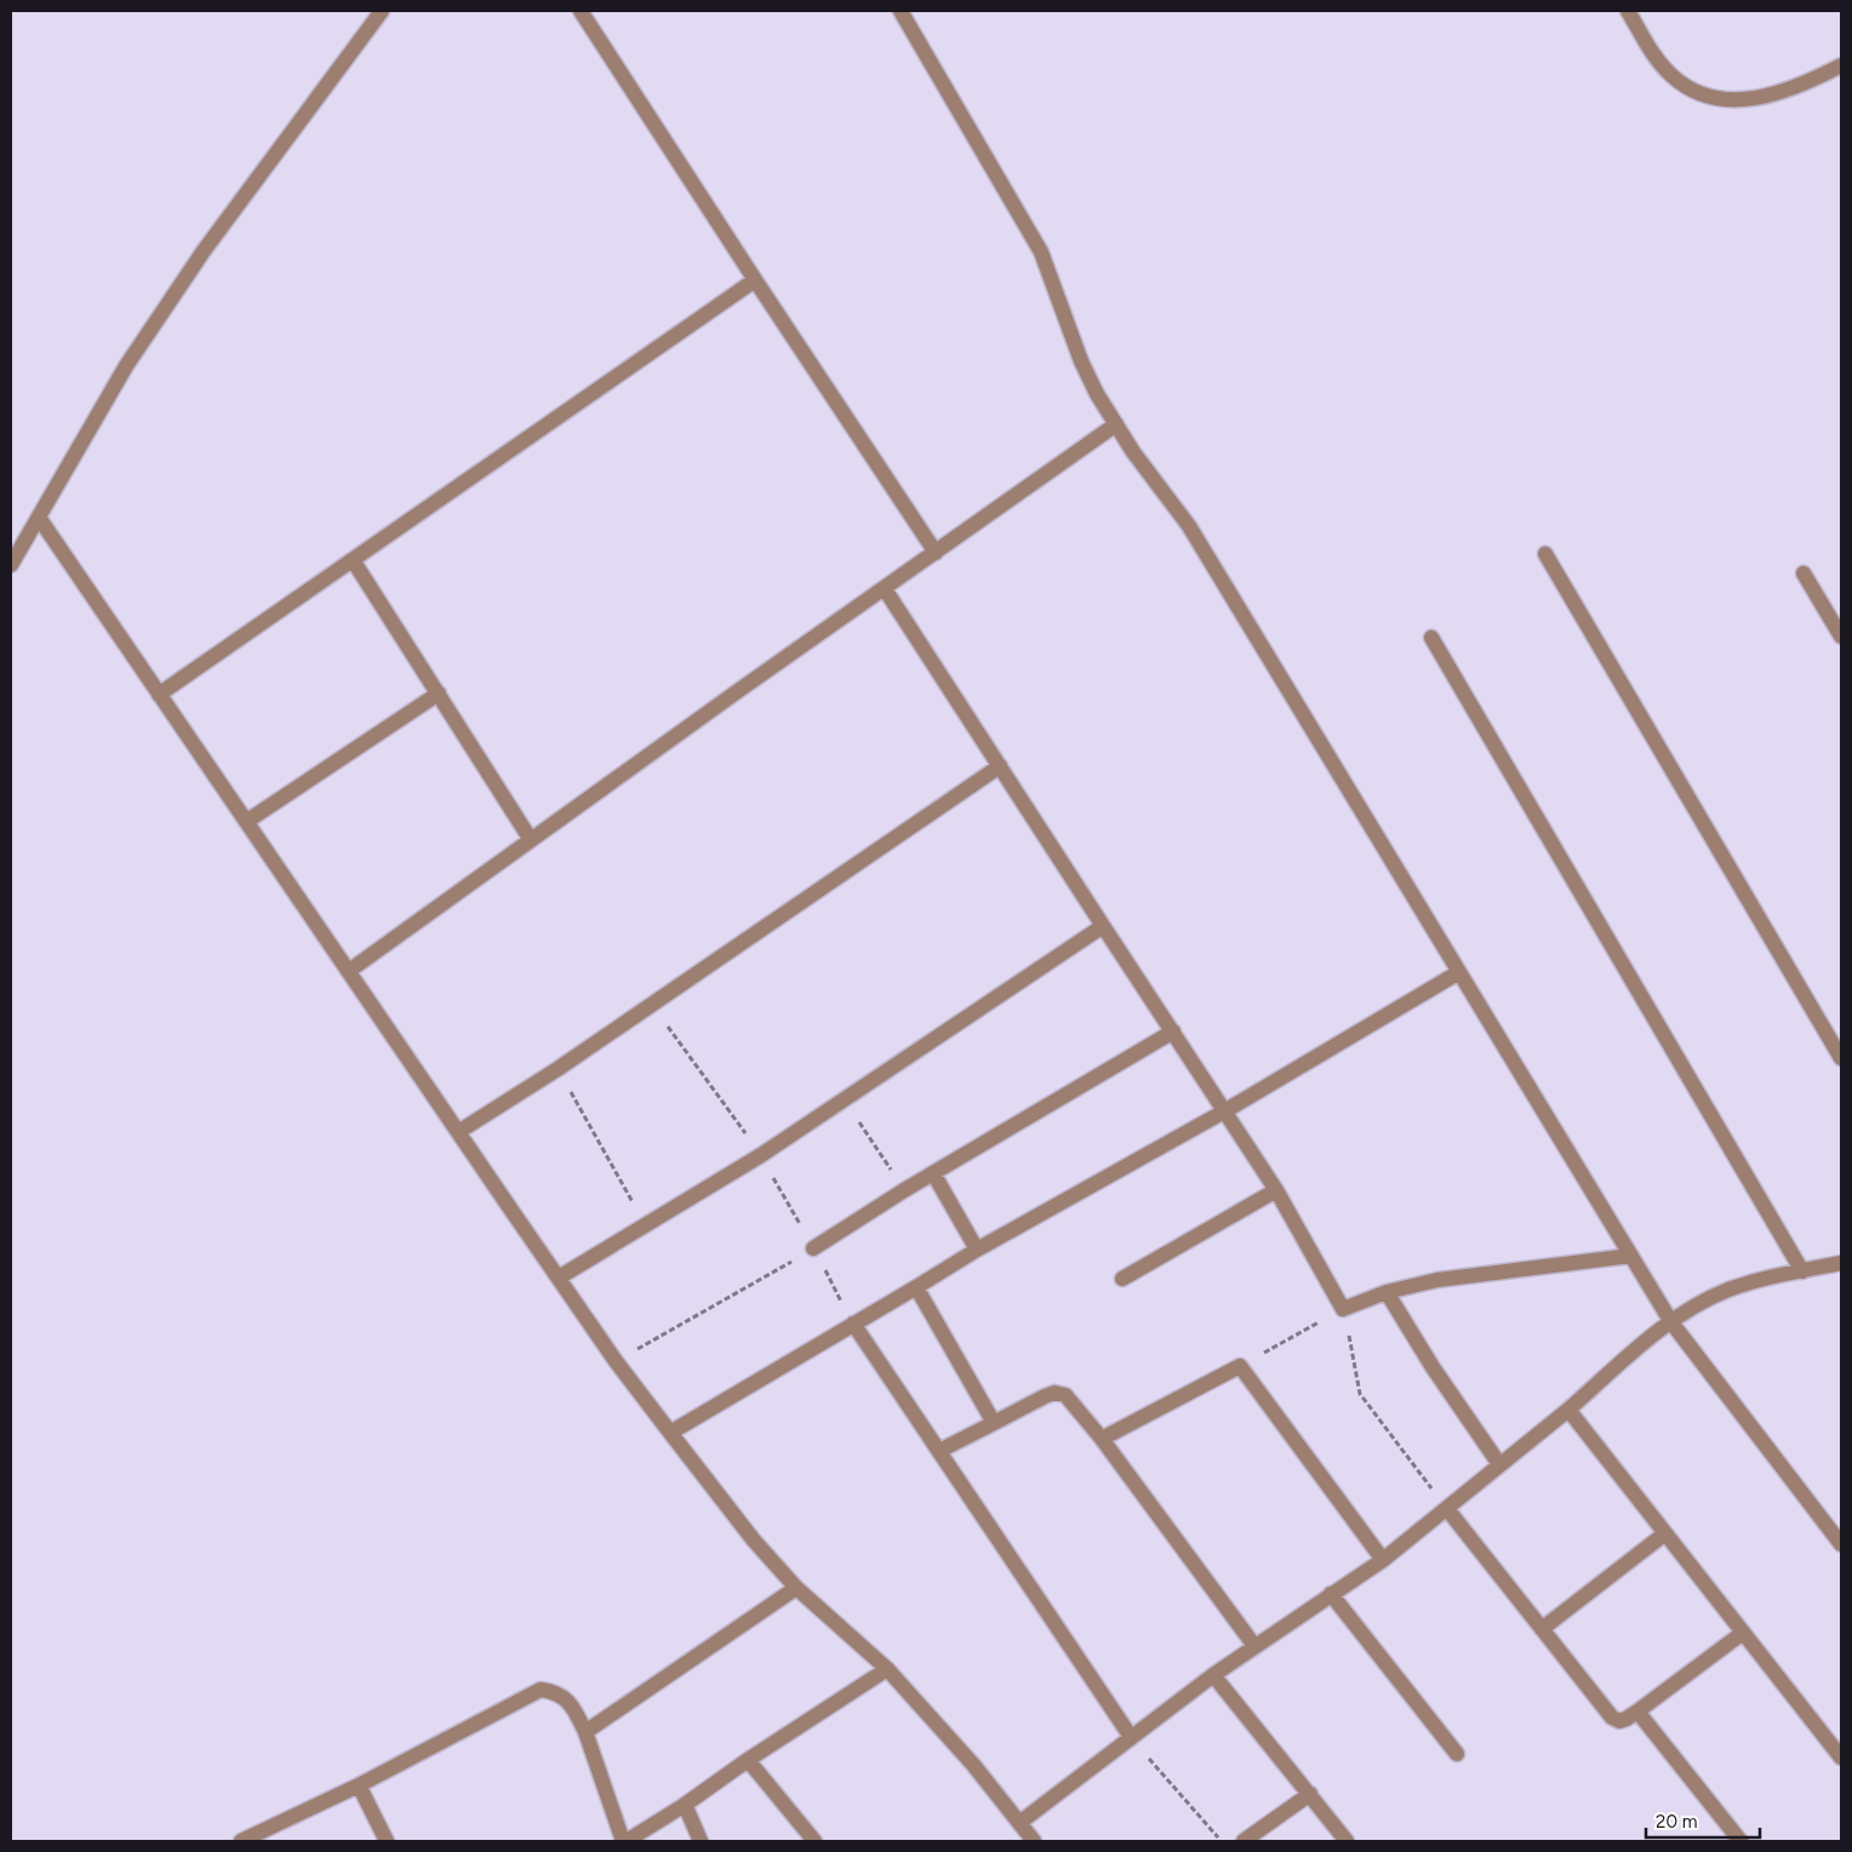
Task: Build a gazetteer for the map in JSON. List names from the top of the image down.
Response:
{
  "scale_bar": "20 m"
}
